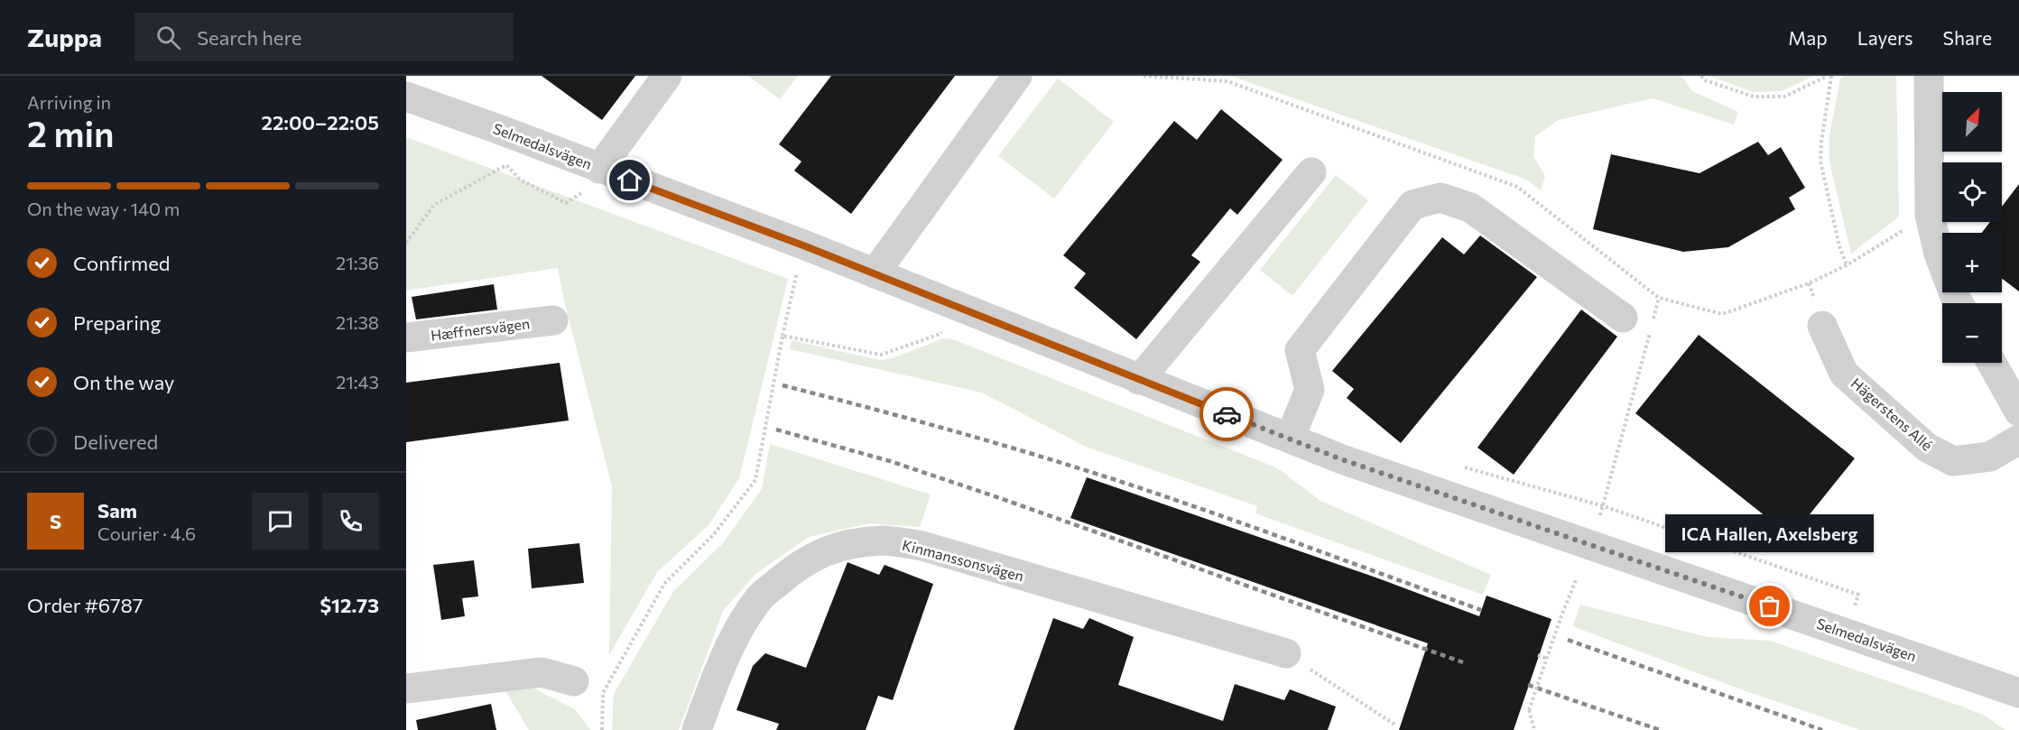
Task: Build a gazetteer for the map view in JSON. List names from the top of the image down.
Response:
{
  "streets": {
    "street": [
      "Selmedalsvägen",
      "Hæffnersvägen",
      "Hägerstens Allé",
      "Kinmanssonsvägen"
    ]
  },
  "places": ["ICA Hallen, Axelsberg"],
  "north": "top right",
  "page": {
    "header": "Zuppa",
    "search": "Search here",
    "nav": ["Map", "Layers", "Share"],
    "heading": ["2 min", "Arriving in", "22:00–22:05"],
    "panel": [
      "Sam",
      "Courier · 4.6",
      "Order #6787",
      "$12.73"
    ],
    "map_buttons": ["+", "−"],
    "bar": "On the way · 140 m",
    "list": [
      ["Confirmed", "21:36"],
      ["Preparing", "21:38"],
      ["On the way", "21:43"],
      "Delivered"
    ],
    "round": "S",
    "bubble": "ICA Hallen, Axelsberg"
  }
}
